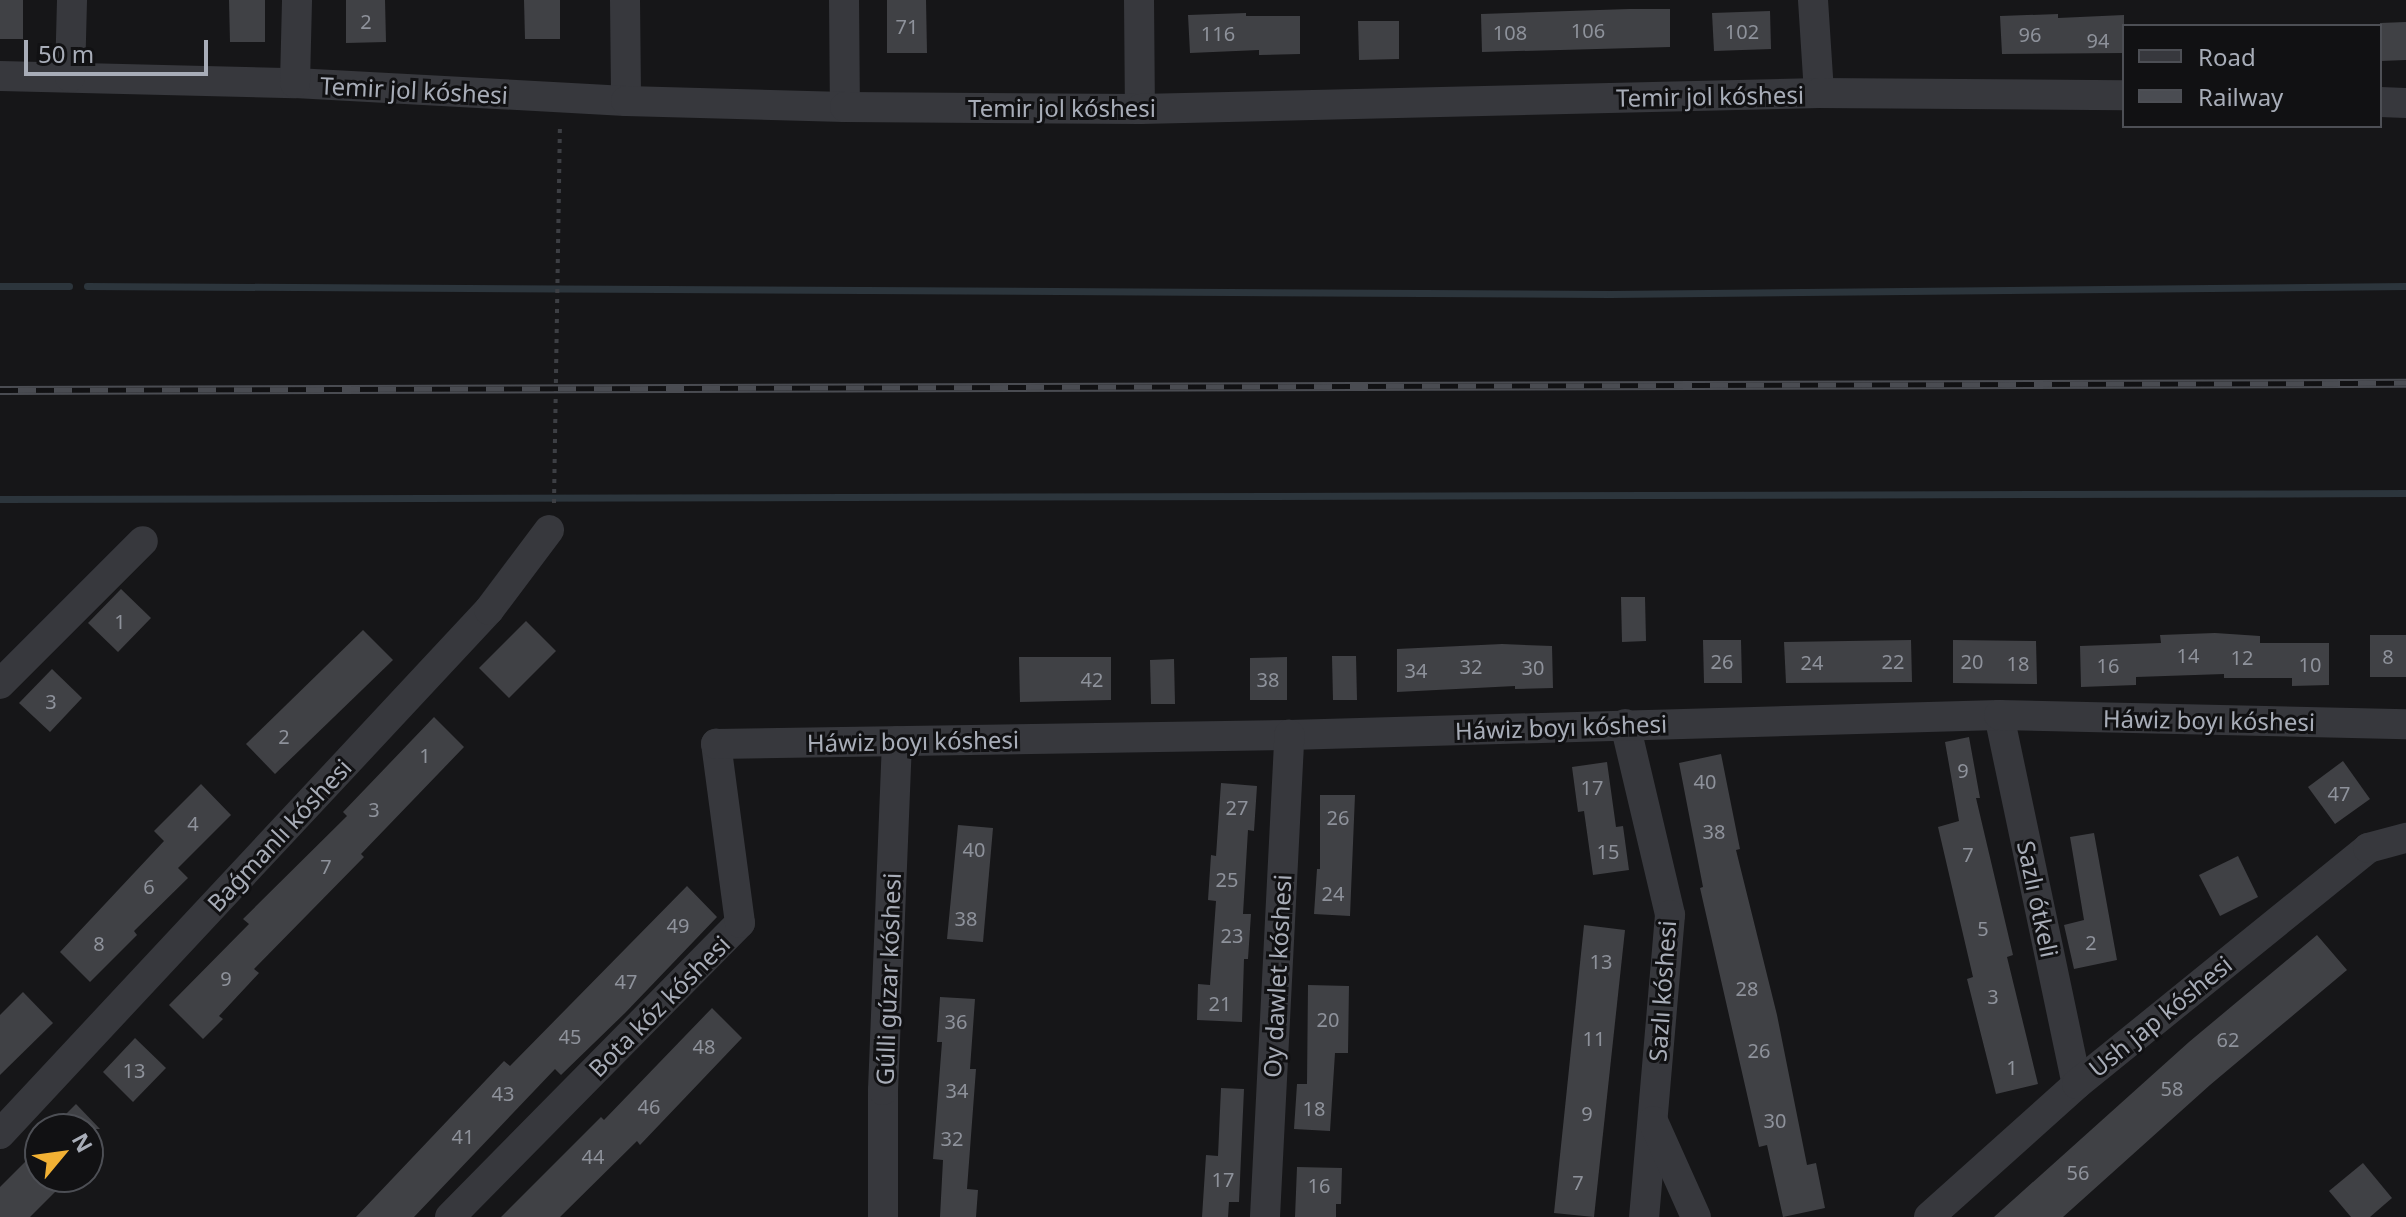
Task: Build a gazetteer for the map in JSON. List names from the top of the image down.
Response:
{
  "streets": {
    "street": [
      "Temir jol kóshesi",
      "Háwiz boyı kóshesi",
      "Baǵmanlı kóshesi",
      "Sazlı ótkeli",
      "Oy dawlet kóshesi",
      "Gúlli gúzar kóshesi",
      "Sazlı kóshesi",
      "Bota kóz kóshesi",
      "Ush jap kóshesi"
    ]
  },
  "crossings": [
    ["Háwiz boyı kóshesi", "Sazlı ótkeli"],
    ["Háwiz boyı kóshesi", "Oy dawlet kóshesi"],
    ["Háwiz boyı kóshesi", "Gúlli gúzar kóshesi"],
    ["Háwiz boyı kóshesi", "Sazlı kóshesi"],
    ["Háwiz boyı kóshesi", "Bota kóz kóshesi"],
    ["Sazlı ótkeli", "Ush jap kóshesi"]
  ],
  "house_numbers": [
    "2",
    "71",
    "106",
    "102",
    "108",
    "116",
    "96",
    "94",
    "1",
    "14",
    "8",
    "12",
    "26",
    "22",
    "20",
    "24",
    "18",
    "10",
    "16",
    "32",
    "30",
    "34",
    "42",
    "38",
    "3",
    "2",
    "1",
    "9",
    "40",
    "17",
    "47",
    "27",
    "3",
    "26",
    "4",
    "38",
    "40",
    "15",
    "7",
    "7",
    "25",
    "6",
    "24",
    "38",
    "49",
    "5",
    "23",
    "2",
    "8",
    "13",
    "9",
    "47",
    "28",
    "3",
    "21",
    "20",
    "36",
    "45",
    "11",
    "62",
    "48",
    "26",
    "1",
    "13",
    "58",
    "34",
    "43",
    "46",
    "18",
    "9",
    "30",
    "41",
    "32",
    "44",
    "56",
    "17",
    "7",
    "16"
  ],
  "legend": ["Road", "Railway"],
  "scale_bar": "50 m",
  "north": "top right"
}
